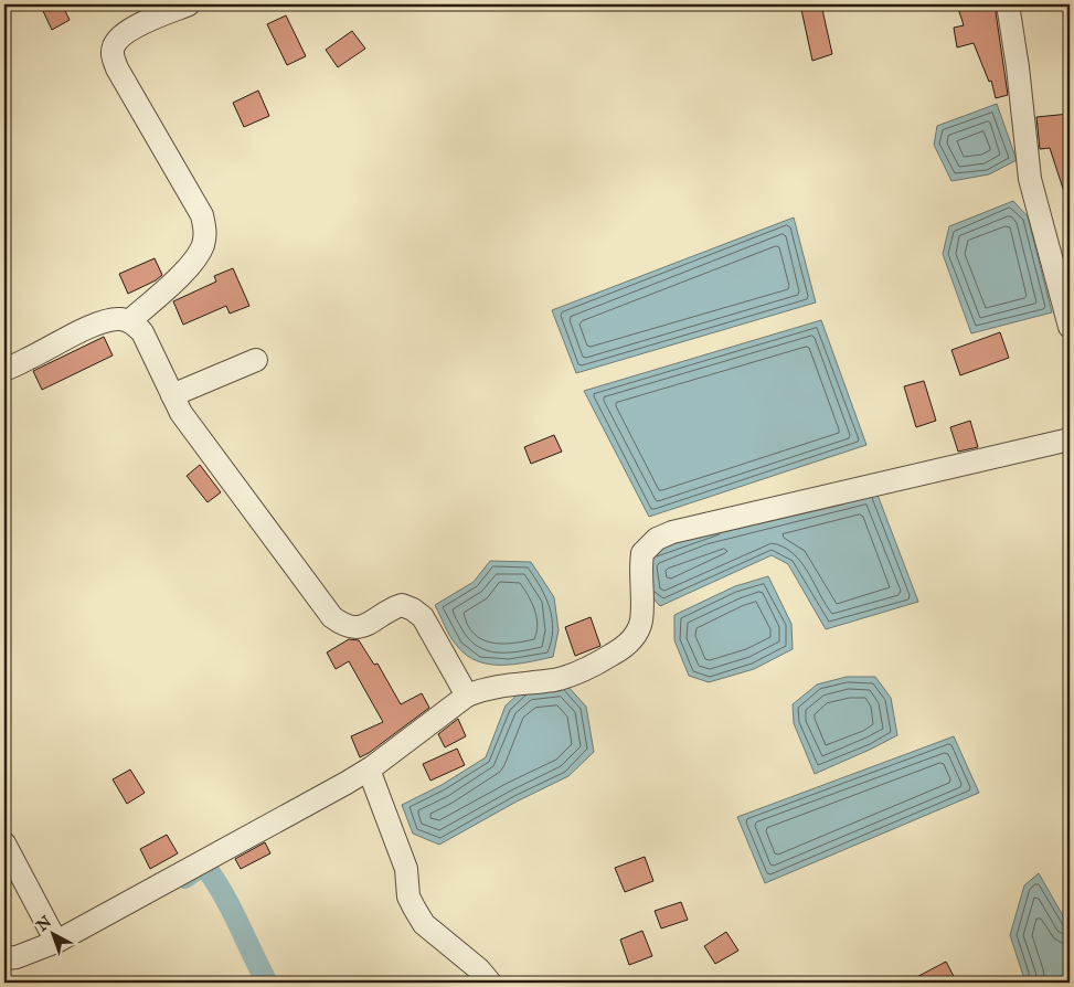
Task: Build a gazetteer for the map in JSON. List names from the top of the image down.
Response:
{
  "north": "top left"
}
